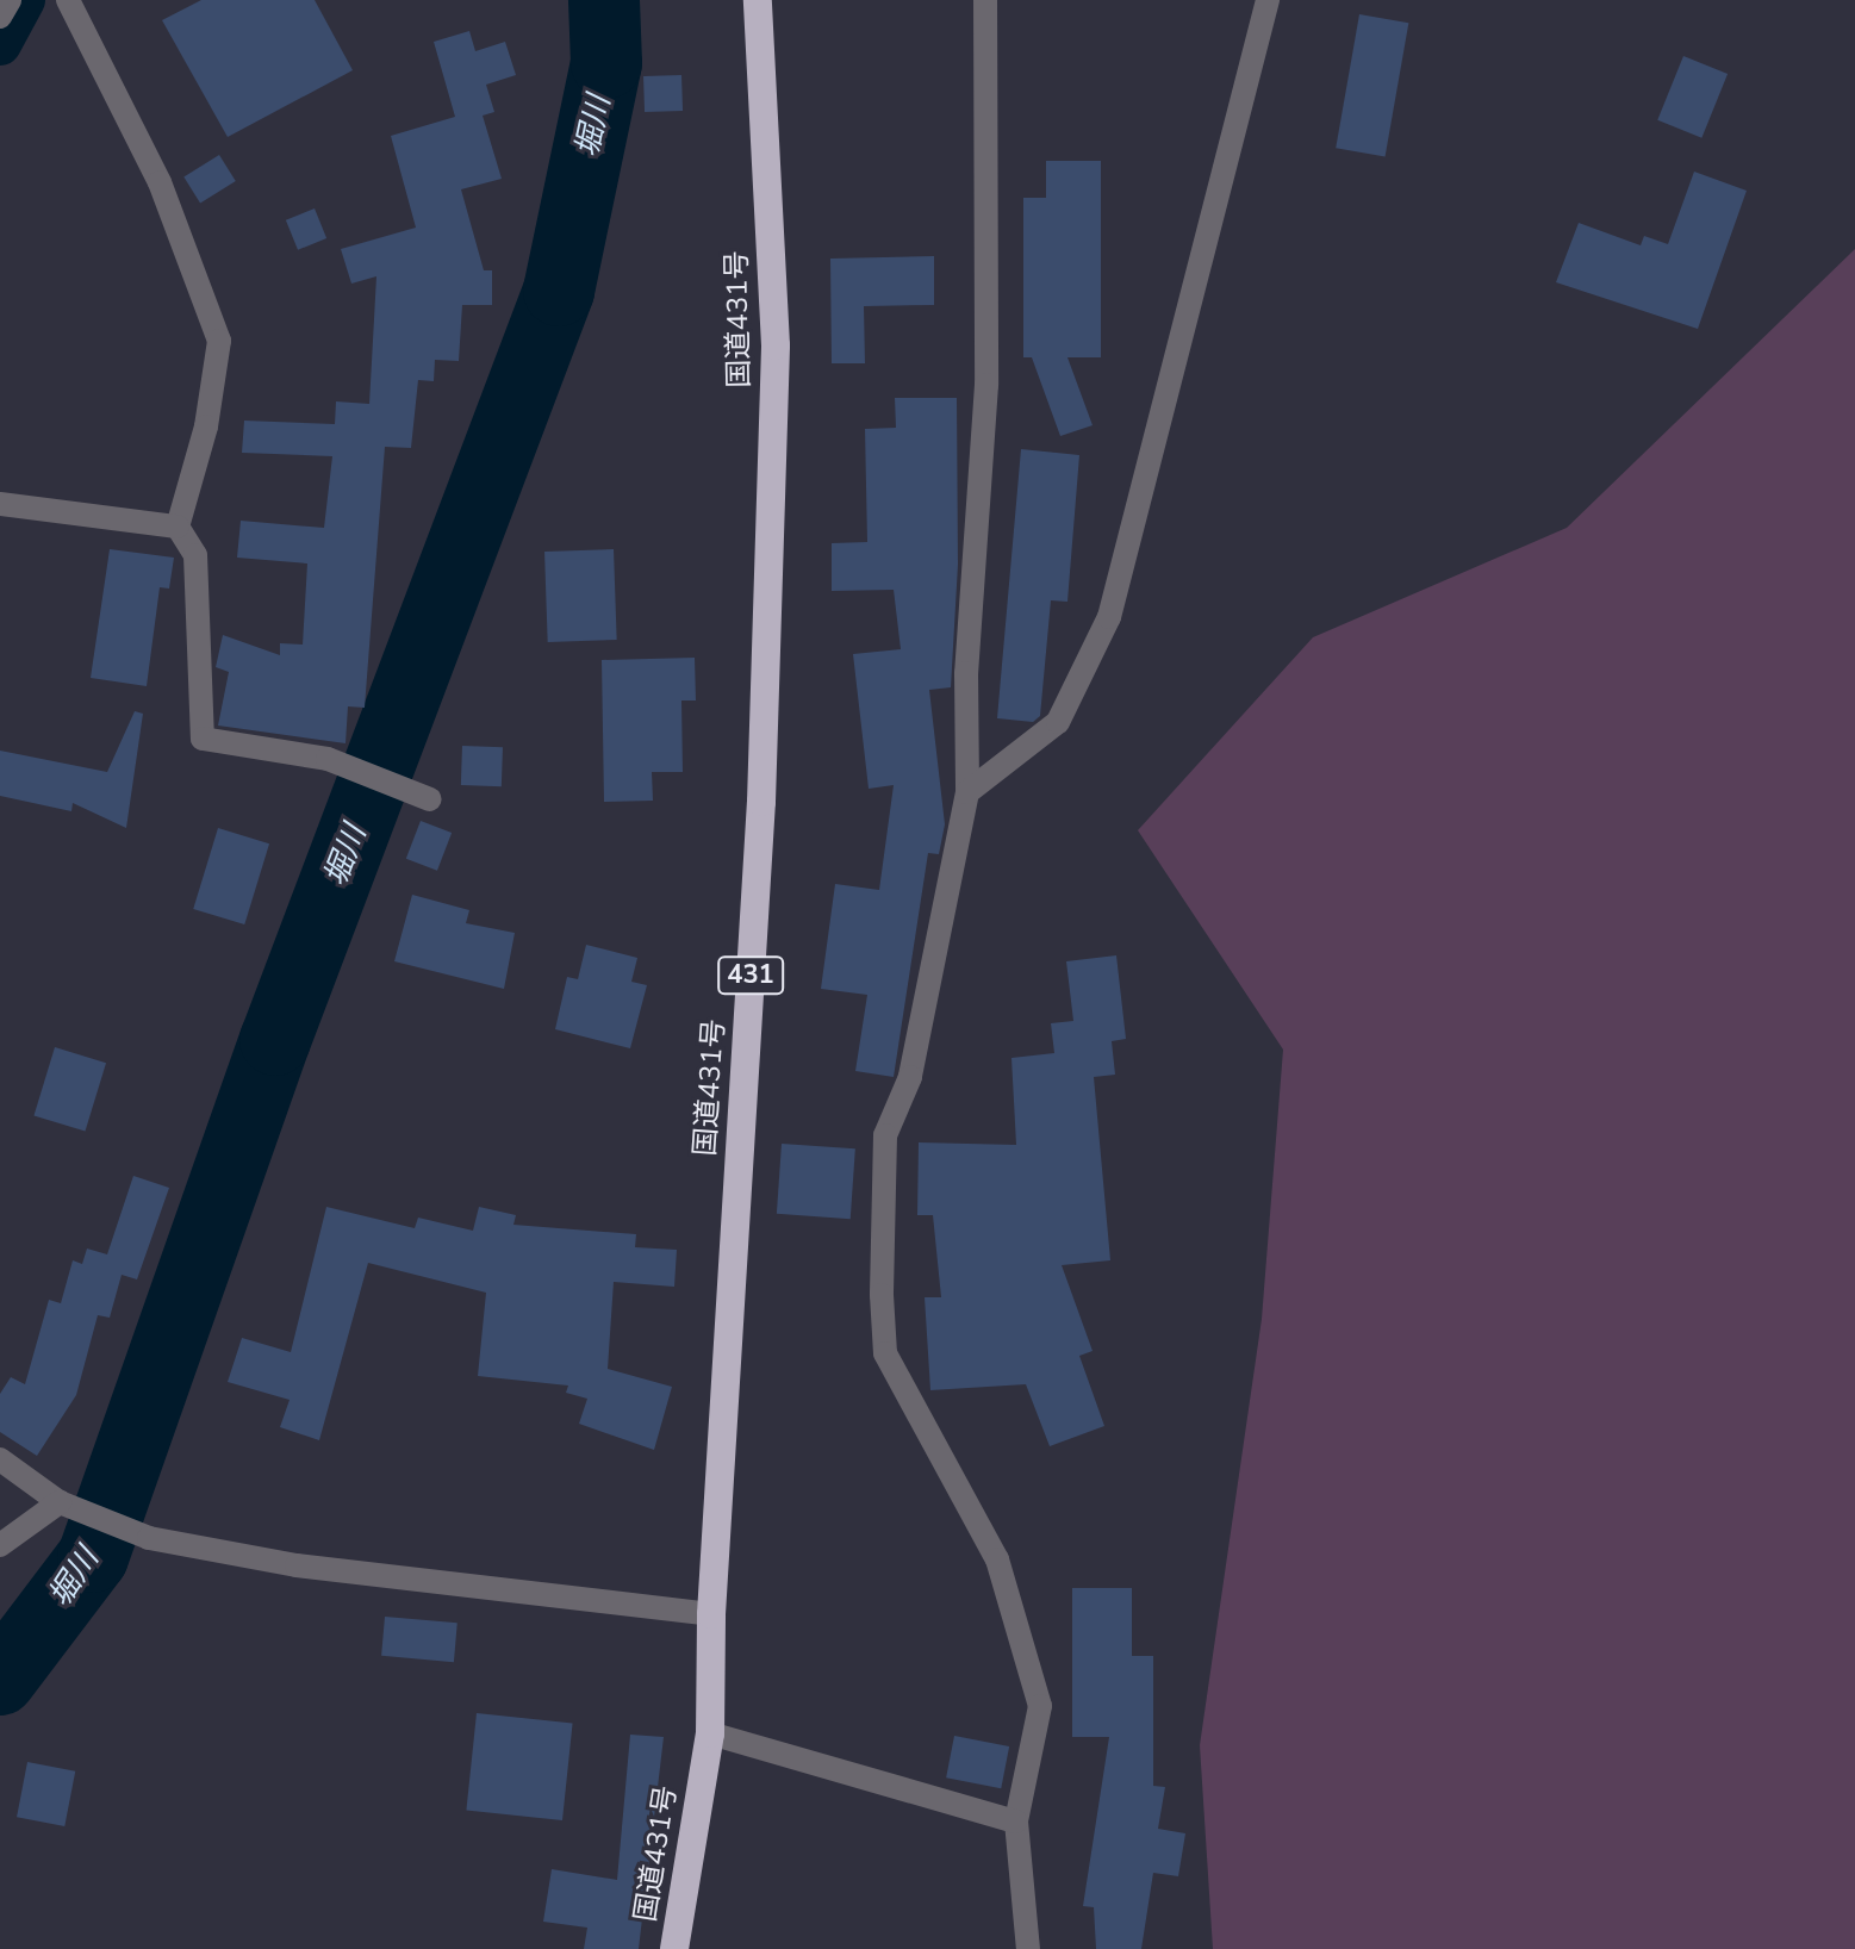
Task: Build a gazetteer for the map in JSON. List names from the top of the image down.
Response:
{
  "streets": {
    "highway": ["国道431号", "431"]
  },
  "water": ["堀川"]
}
